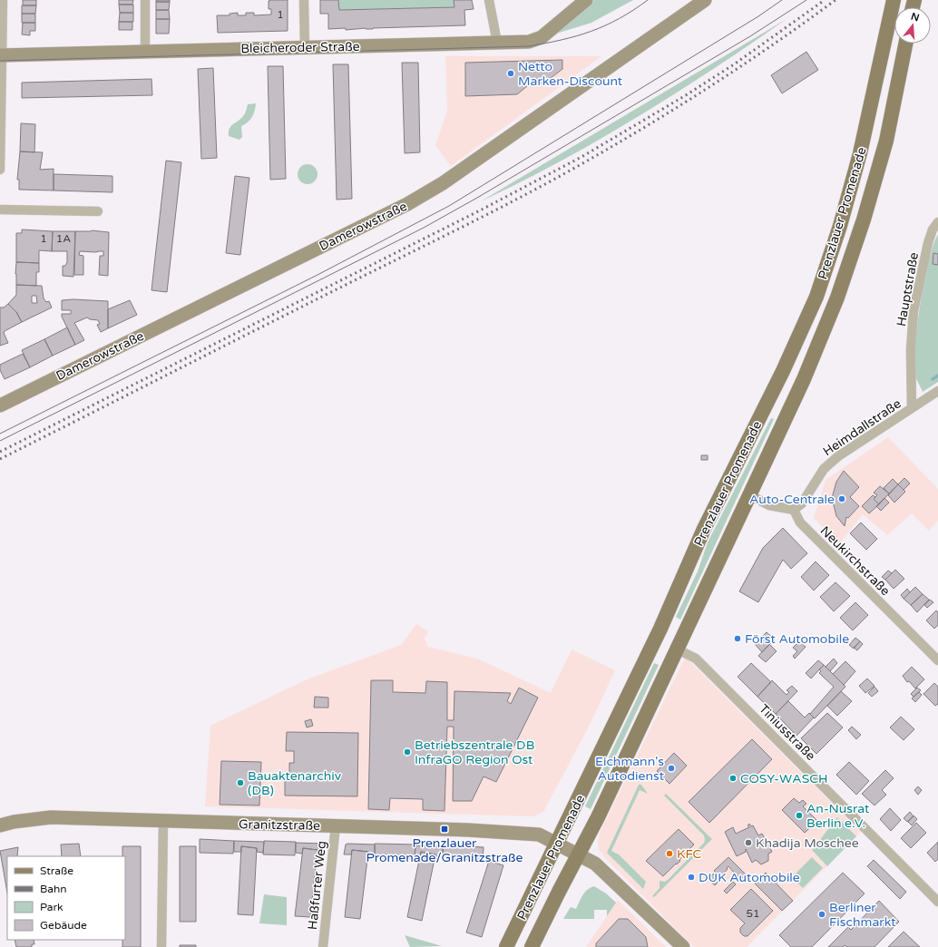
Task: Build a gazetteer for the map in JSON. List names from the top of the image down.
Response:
{
  "streets": {
    "main road": [
      "Bleicheroder Straße",
      "Prenzlauer Promenade",
      "Damerowstraße",
      "Granitzstraße"
    ],
    "street": [
      "Hauptstraße",
      "Heimdallstraße",
      "Neukirchstraße",
      "Tiniusstraße",
      "Haßfurter Weg"
    ]
  },
  "crossings": [
    ["Prenzlauer Promenade", "Tiniusstraße"],
    ["Prenzlauer Promenade", "Granitzstraße"],
    ["Hauptstraße", "Heimdallstraße"],
    ["Heimdallstraße", "Neukirchstraße"],
    ["Granitzstraße", "Haßfurter Weg"]
  ],
  "places": {
    "other": [
      "Netto Marken-Discount",
      "Auto-Centrale",
      "Först Automobile",
      "Betriebszentrale DB InfraGO Region Ost",
      "Eichmann's Autodienst",
      "COSY-WASCH",
      "Bauaktenarchiv (DB)",
      "An-Nusrat Berlin e.V.",
      "Khadija Moschee",
      "KFC",
      "DUK Automobile",
      "Berliner Fischmarkt"
    ],
    "transit": ["Prenzlauer Promenade/Granitzstraße"]
  },
  "house_numbers": [
    "1",
    "1",
    "1A",
    "51"
  ],
  "legend": [
    "Straße",
    "Bahn",
    "Park",
    "Gebäude"
  ],
  "north": "top"
}
